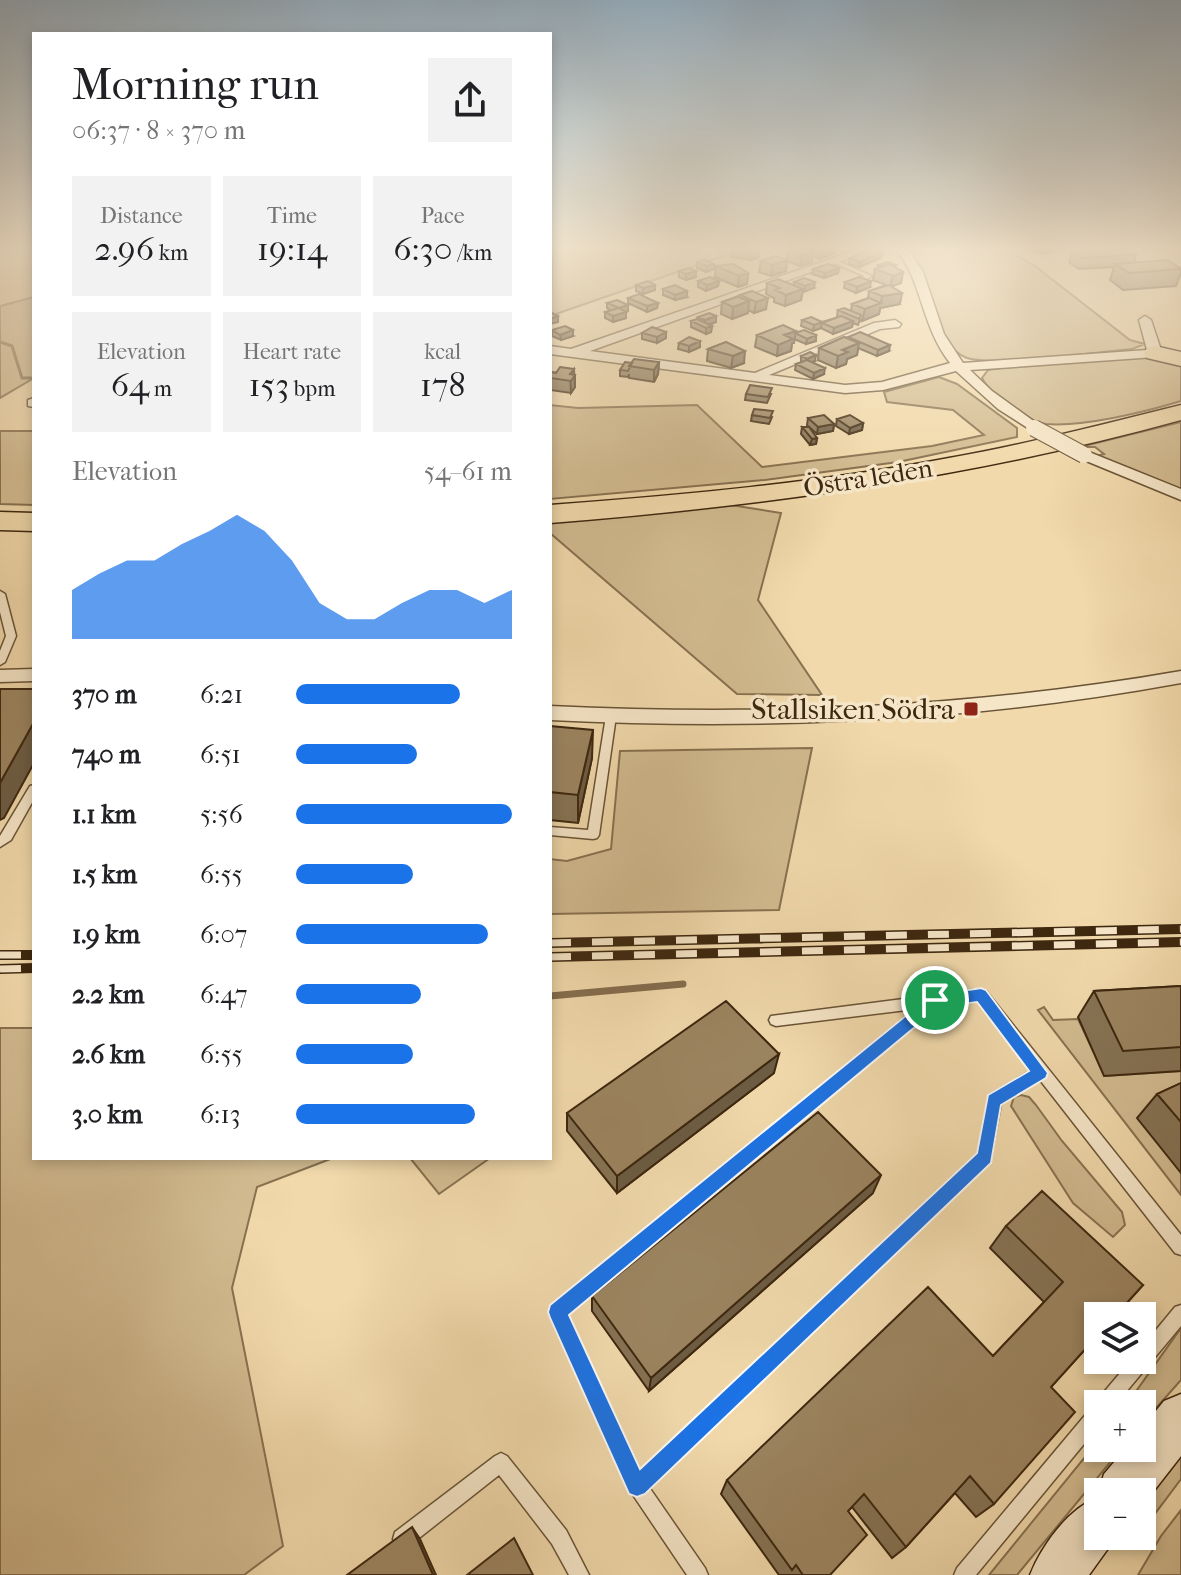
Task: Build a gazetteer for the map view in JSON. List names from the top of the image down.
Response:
{
  "streets": {
    "highway": ["Östra leden"]
  },
  "places": {
    "transit": ["Stallsiken Södra"]
  },
  "page": {
    "heading": ["Morning run", "06:37 · 8 × 370 m"],
    "stats": [
      ["Distance", "2.96 km"],
      ["Time", "19:14"],
      ["Pace", "6:30 /km"],
      ["Elevation", "64 m"],
      ["Heart rate", "153 bpm"],
      ["kcal", "178"]
    ],
    "chart": ["Elevation", "54–61 m"],
    "list": [
      {
        "name": "370 m",
        "note": "6:21"
      },
      {
        "name": "740 m",
        "note": "6:51"
      },
      {
        "name": "1.1 km",
        "note": "5:56"
      },
      {
        "name": "1.5 km",
        "note": "6:55"
      },
      {
        "name": "1.9 km",
        "note": "6:07"
      },
      {
        "name": "2.2 km",
        "note": "6:47"
      },
      {
        "name": "2.6 km",
        "note": "6:55"
      },
      {
        "name": "3.0 km",
        "note": "6:13"
      }
    ],
    "map_buttons": ["+", "−"]
  }
}
